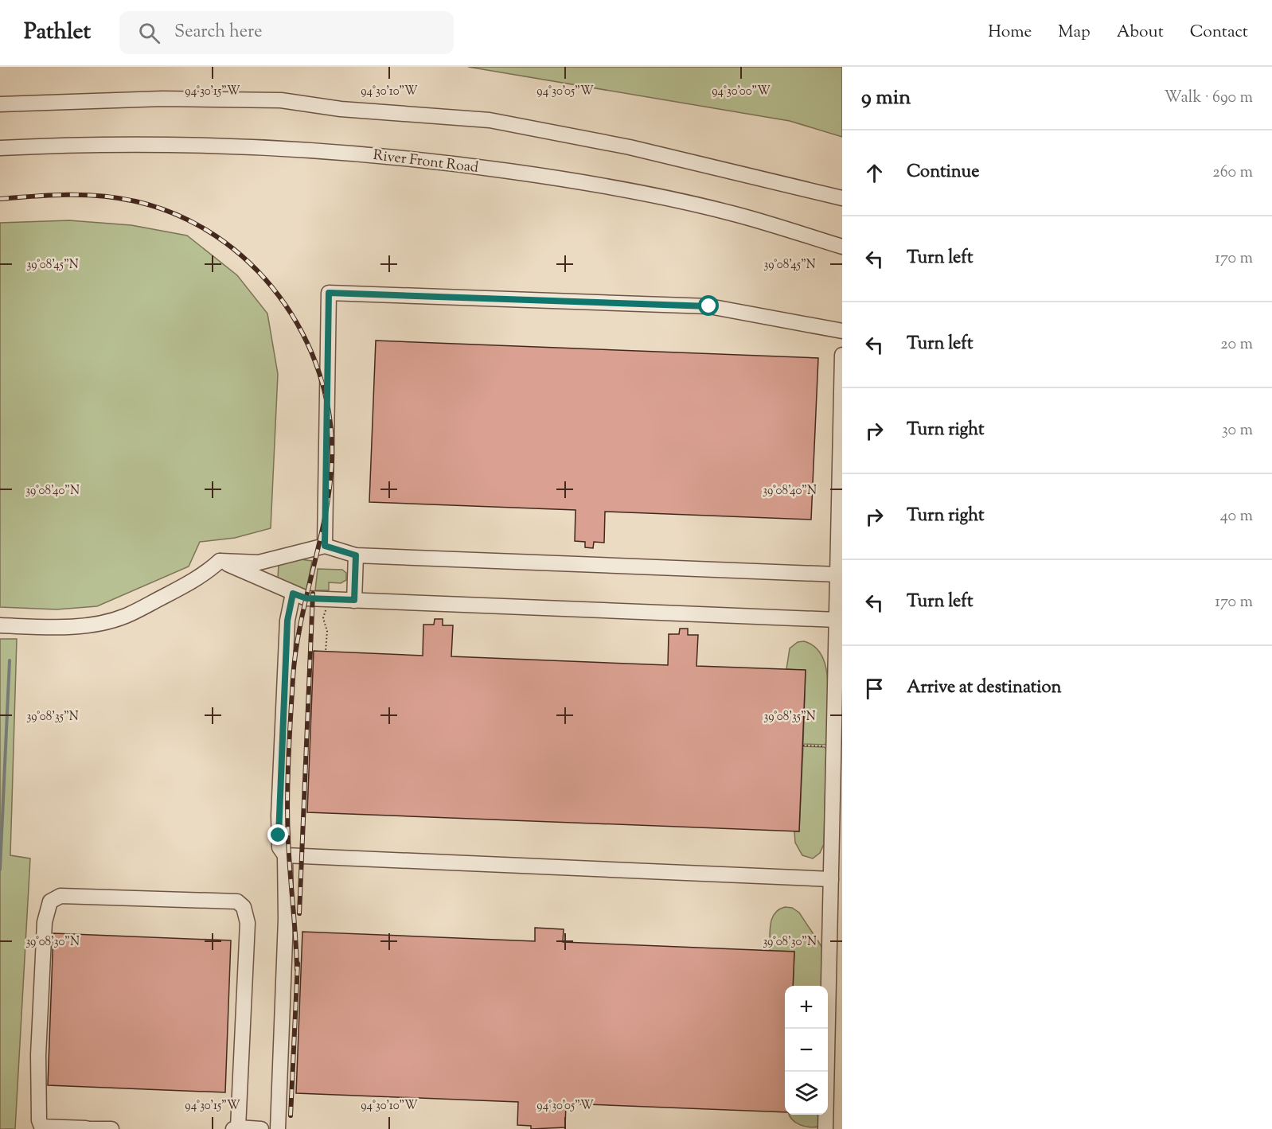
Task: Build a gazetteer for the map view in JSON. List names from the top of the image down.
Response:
{
  "streets": {
    "street": ["River Front Road"]
  },
  "page": {
    "header": "Pathlet",
    "search": "Search here",
    "nav": [
      "Home",
      "Map",
      "About",
      "Contact"
    ],
    "heading": ["9 min", "Walk · 690 m"],
    "list": [
      ["Continue", "260 m"],
      ["Turn left", "170 m"],
      ["Turn left", "20 m"],
      ["Turn right", "30 m"],
      ["Turn right", "40 m"],
      ["Turn left", "170 m"],
      "Arrive at destination"
    ],
    "map_buttons": ["+", "−"]
  },
  "coordinates": [
    "94°30'15\"W",
    "94°30'10\"W",
    "94°30'05\"W",
    "94°30'00\"W",
    "39°08'45\"N",
    "39°08'40\"N",
    "39°08'35\"N",
    "39°08'30\"N"
  ]
}
